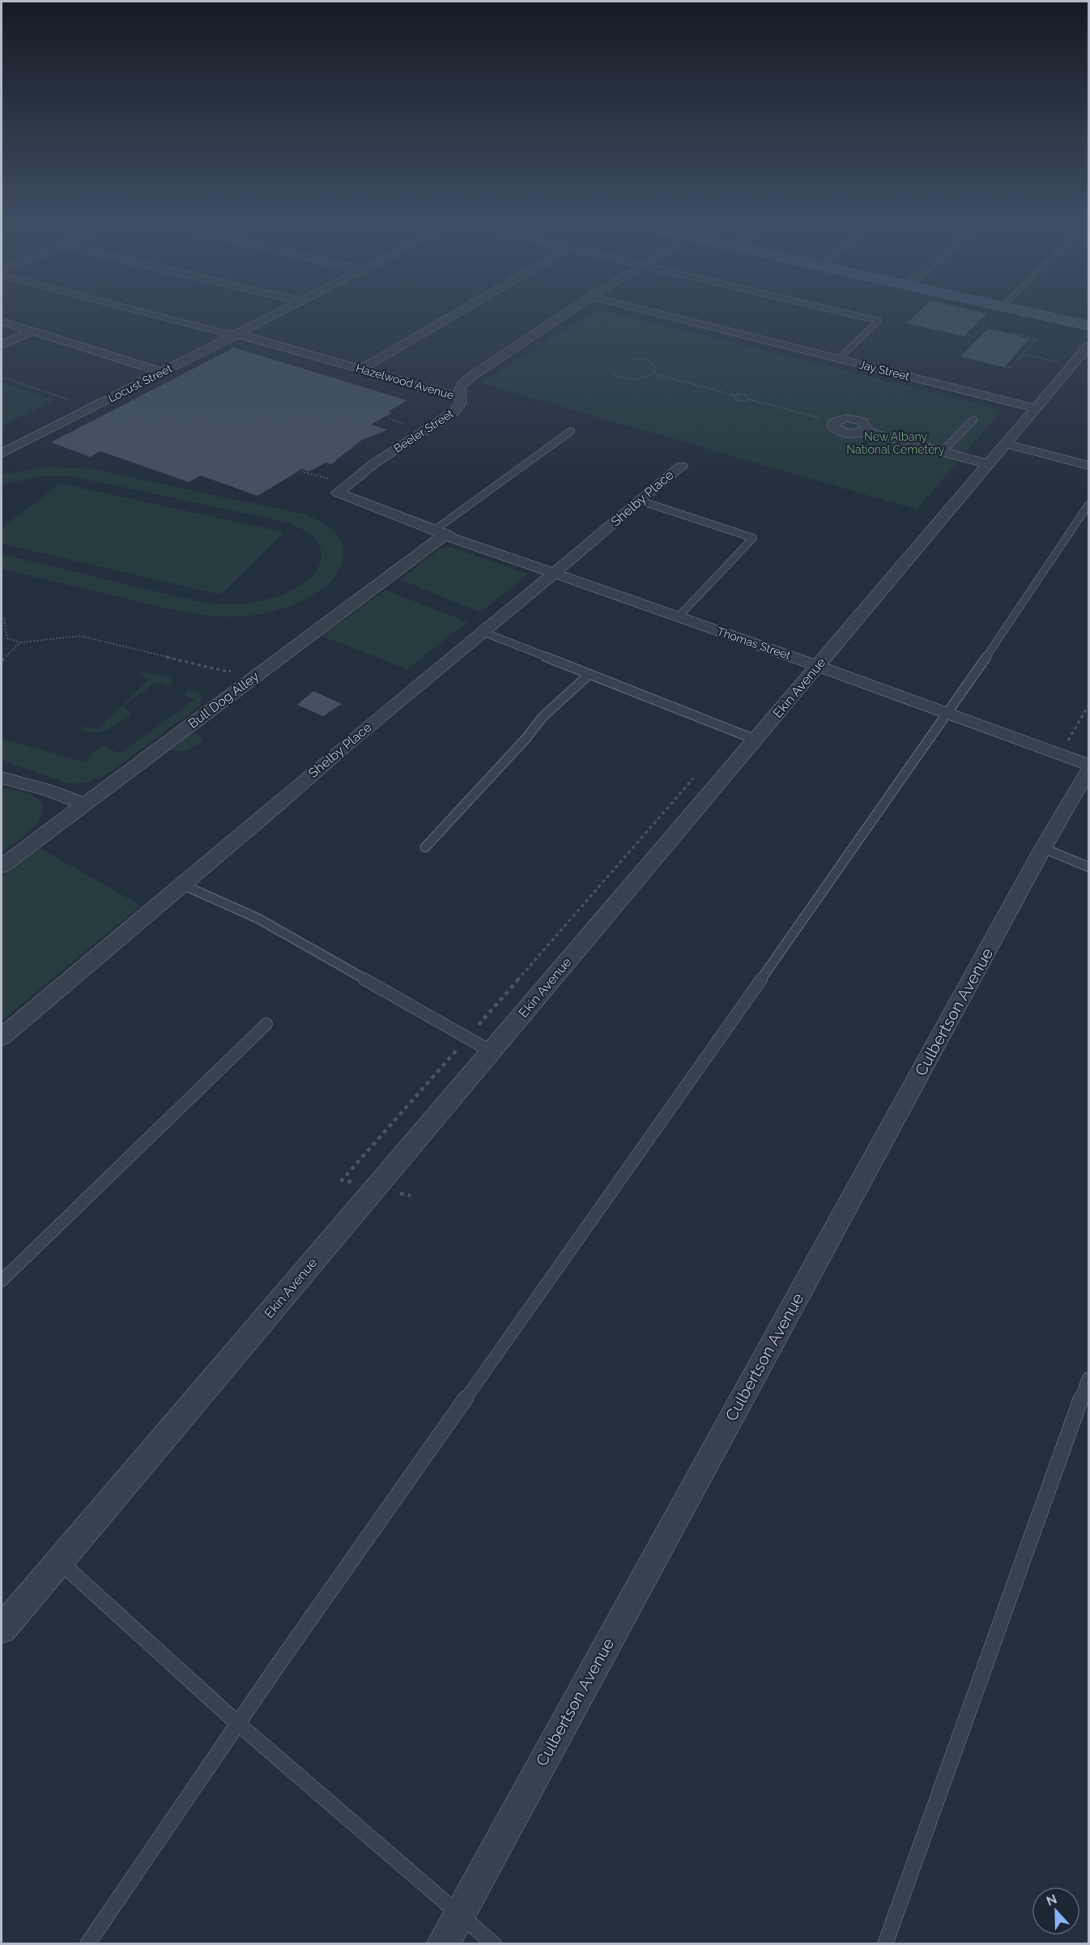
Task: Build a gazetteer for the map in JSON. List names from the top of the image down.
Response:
{
  "streets": {
    "street": [
      "Jay Street",
      "Hazelwood Avenue",
      "Locust Street",
      "Beeler Street",
      "Shelby Place",
      "Thomas Street",
      "Ekin Avenue",
      "Bull Dog Alley",
      "Culbertson Avenue"
    ]
  },
  "crossings": [
    ["Jay Street", "Ekin Avenue"],
    ["Hazelwood Avenue", "Locust Street"],
    ["Hazelwood Avenue", "Beeler Street"],
    ["Beeler Street", "Thomas Street"],
    ["Beeler Street", "Bull Dog Alley"],
    ["Shelby Place", "Thomas Street"],
    ["Thomas Street", "Ekin Avenue"],
    ["Thomas Street", "Bull Dog Alley"]
  ],
  "parks": ["New Albany National Cemetery"],
  "north": "top"
}
